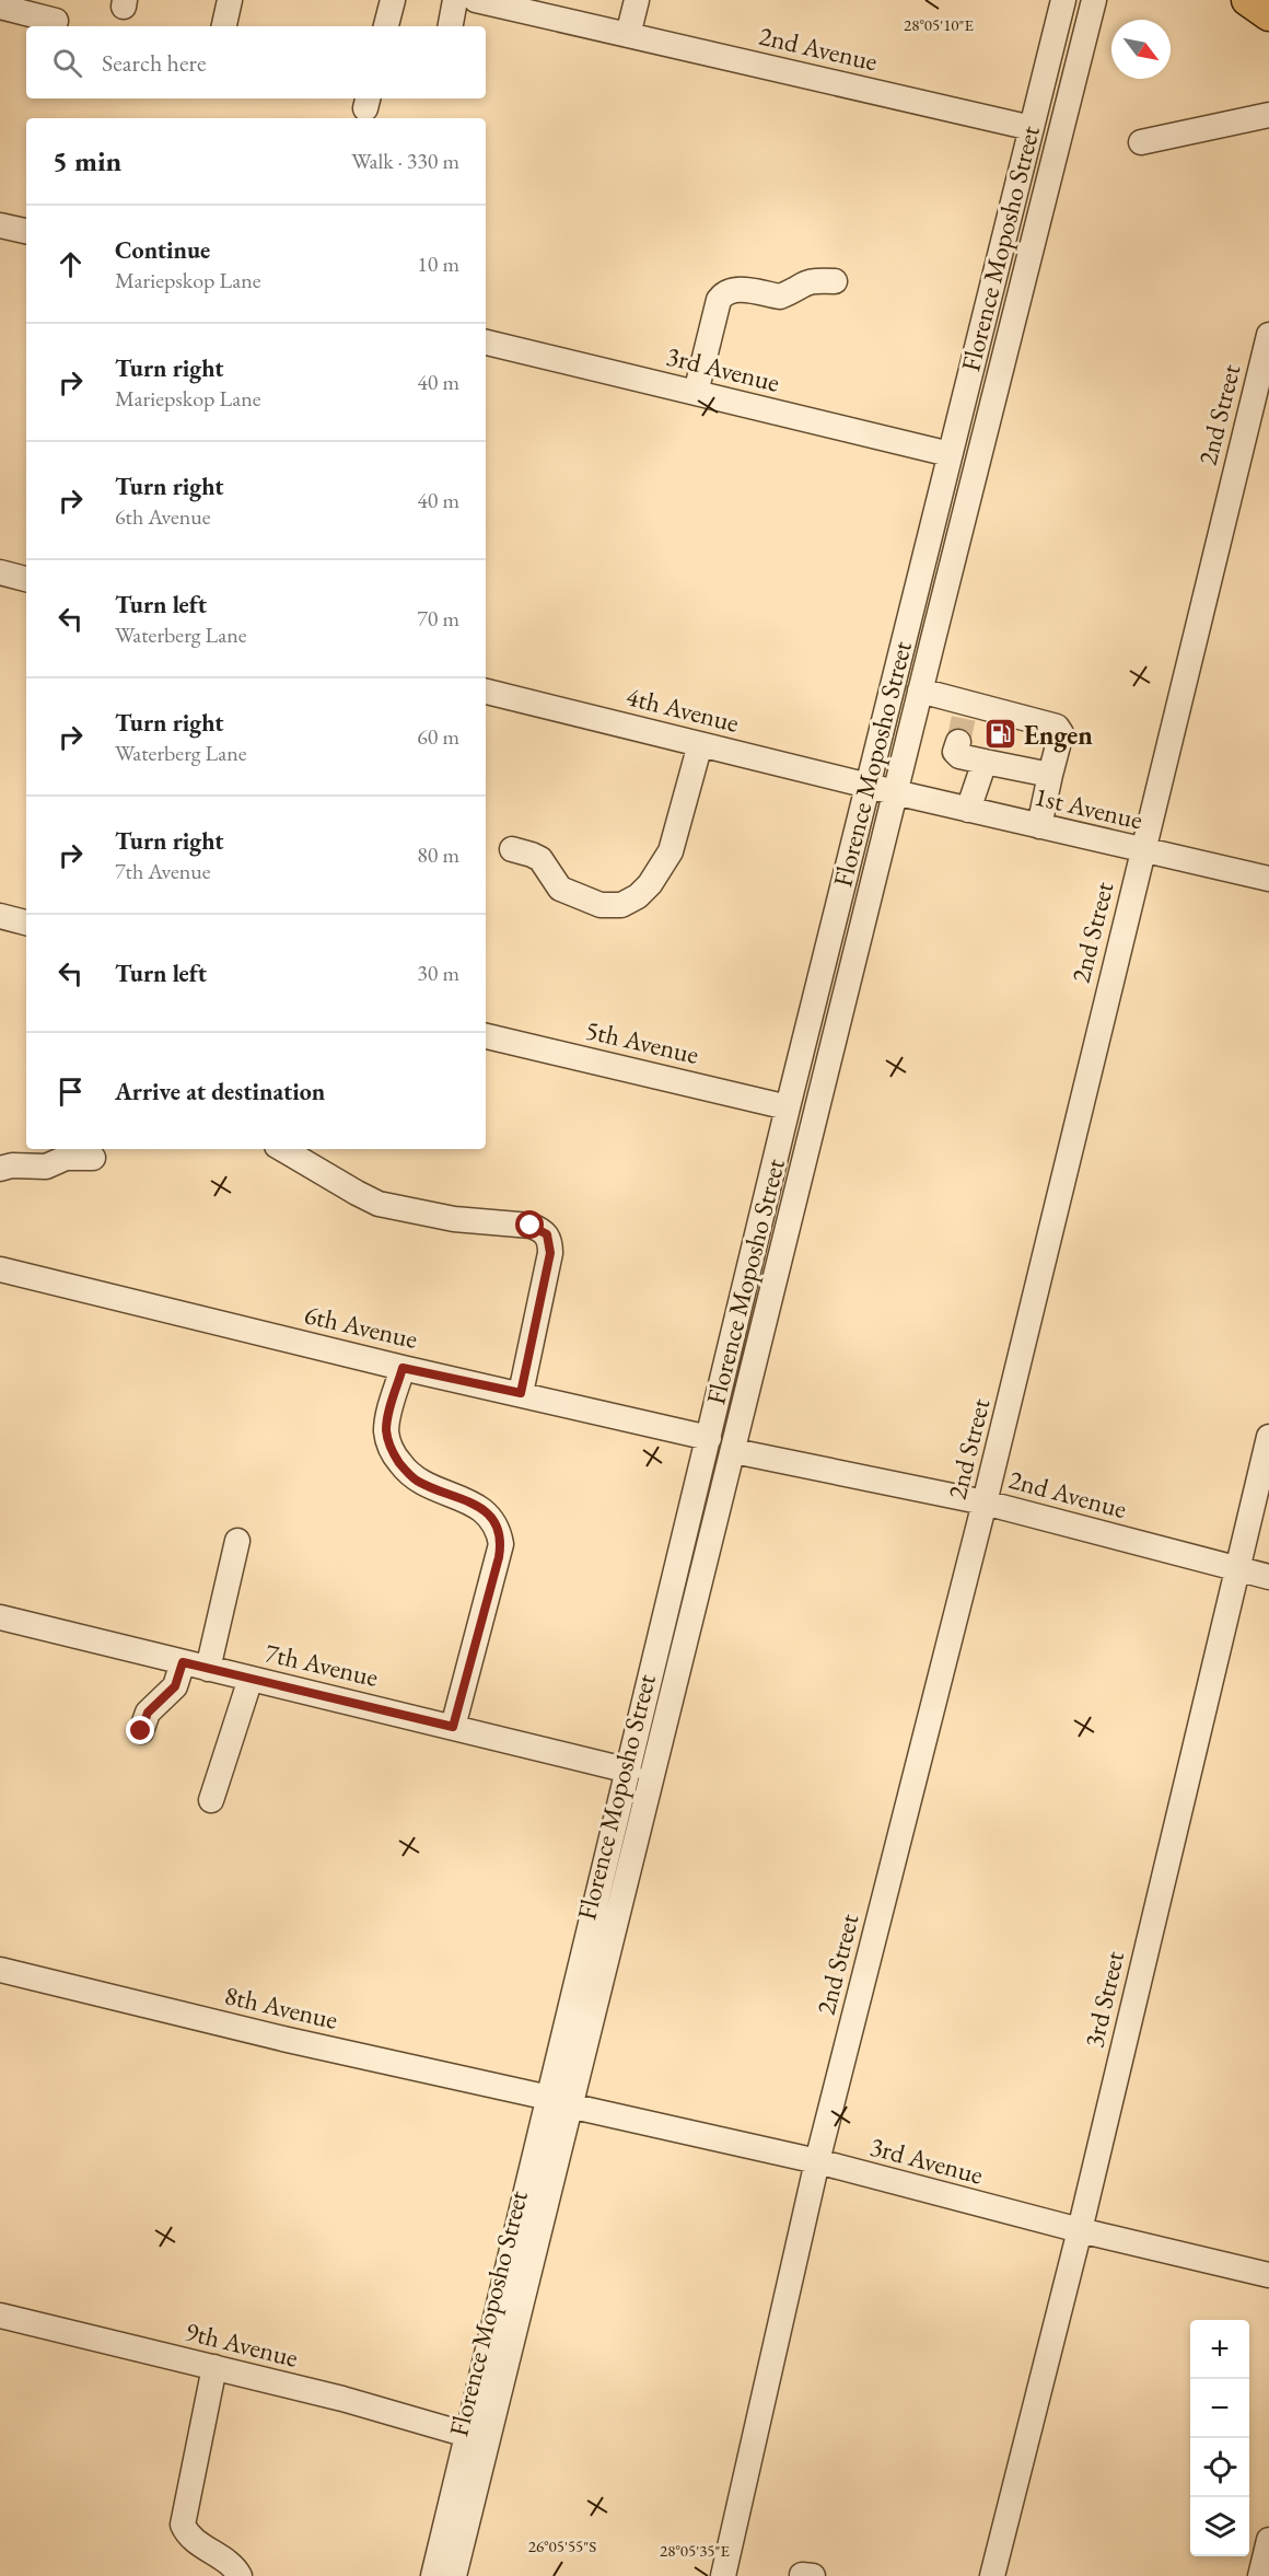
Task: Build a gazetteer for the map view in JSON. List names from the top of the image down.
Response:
{
  "streets": {
    "street": [
      "2nd Avenue",
      "Florence Moposho Street",
      "3rd Avenue",
      "2nd Street",
      "4th Avenue",
      "1st Avenue",
      "5th Avenue",
      "6th Avenue",
      "7th Avenue",
      "3rd Street",
      "8th Avenue",
      "9th Avenue"
    ]
  },
  "crossings": [
    ["2nd Avenue", "Florence Moposho Street"],
    ["2nd Avenue", "2nd Street"],
    ["2nd Avenue", "3rd Street"],
    ["Florence Moposho Street", "3rd Avenue"],
    ["Florence Moposho Street", "4th Avenue"],
    ["Florence Moposho Street", "1st Avenue"],
    ["Florence Moposho Street", "5th Avenue"],
    ["Florence Moposho Street", "6th Avenue"],
    ["Florence Moposho Street", "7th Avenue"],
    ["Florence Moposho Street", "8th Avenue"],
    ["Florence Moposho Street", "9th Avenue"],
    ["3rd Avenue", "2nd Street"],
    ["3rd Avenue", "3rd Street"],
    ["3rd Avenue", "8th Avenue"],
    ["2nd Street", "1st Avenue"],
    ["4th Avenue", "1st Avenue"]
  ],
  "places": {
    "fuel station": ["Engen"]
  },
  "north": "bottom right",
  "page": {
    "search": "Search here",
    "heading": ["5 min", "Walk · 330 m"],
    "list": [
      ["Continue", "Mariepskop Lane", "10 m"],
      ["Turn right", "Mariepskop Lane", "40 m"],
      ["Turn right", "6th Avenue", "40 m"],
      ["Turn left", "Waterberg Lane", "70 m"],
      ["Turn right", "Waterberg Lane", "60 m"],
      ["Turn right", "7th Avenue", "80 m"],
      ["Turn left", "30 m"],
      "Arrive at destination"
    ],
    "map_buttons": ["+", "−"]
  },
  "coordinates": ["28°05'10\"E", "26°05'55\"S", "28°05'35\"E"]
}
